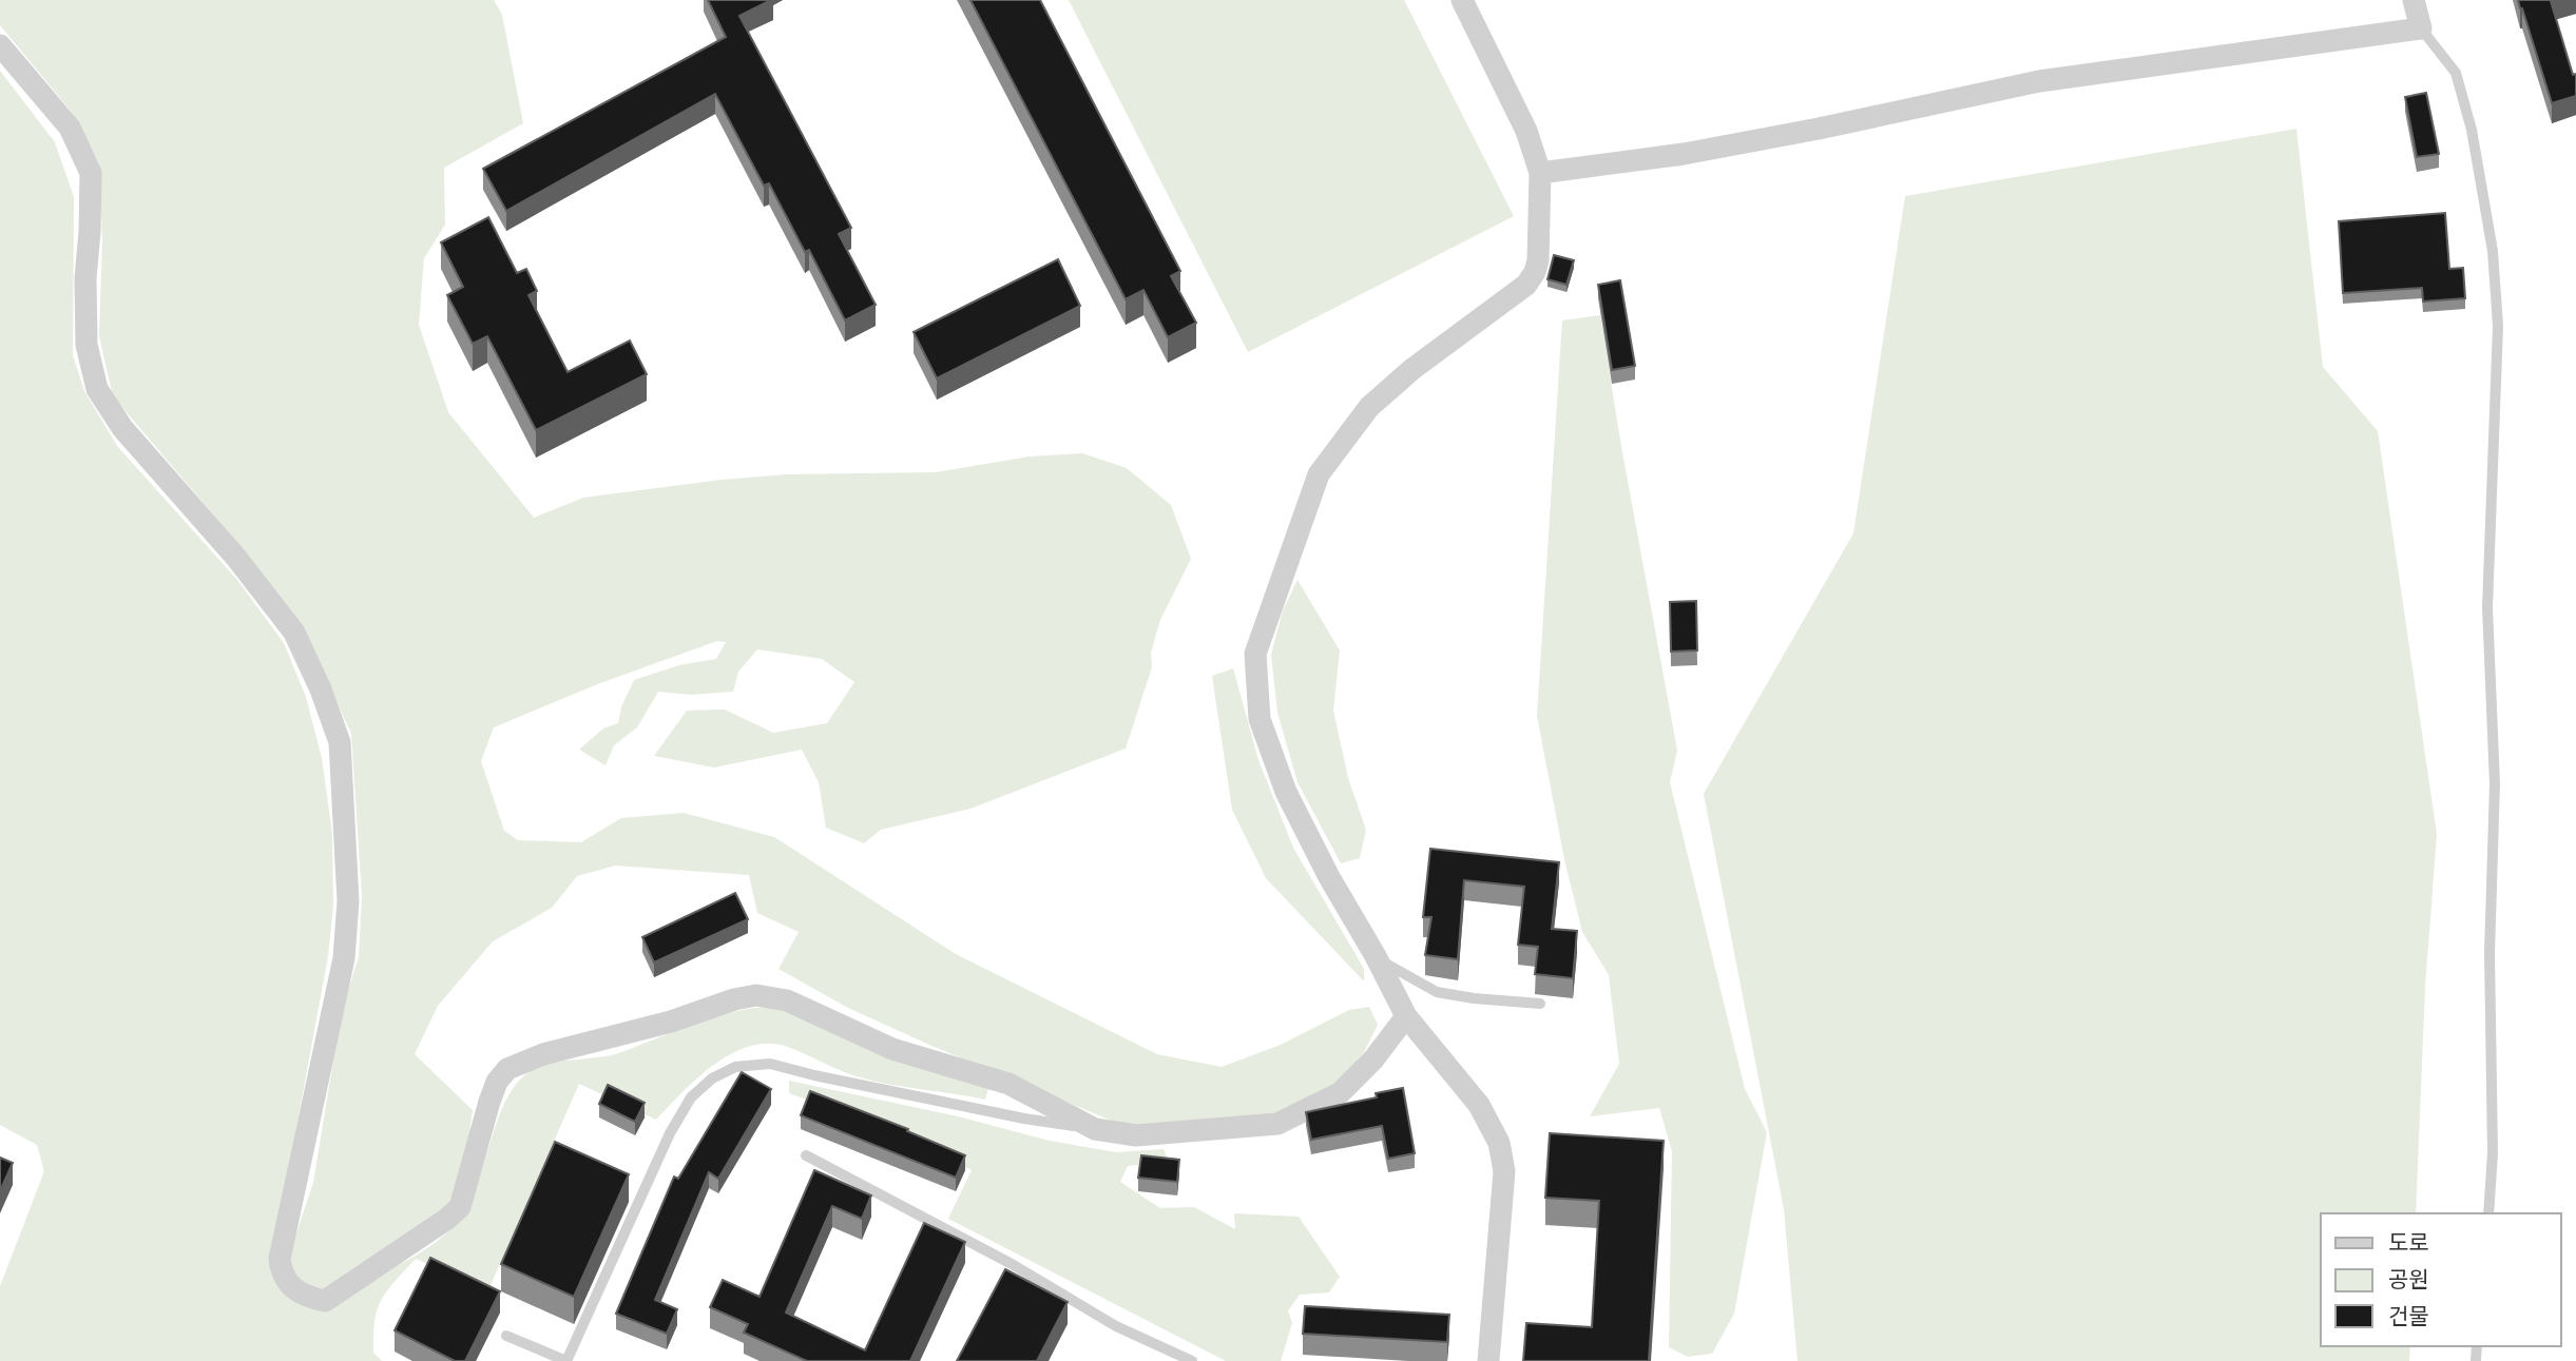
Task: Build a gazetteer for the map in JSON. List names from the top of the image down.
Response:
{
  "legend": ["도로", "공원", "건물"]
}
